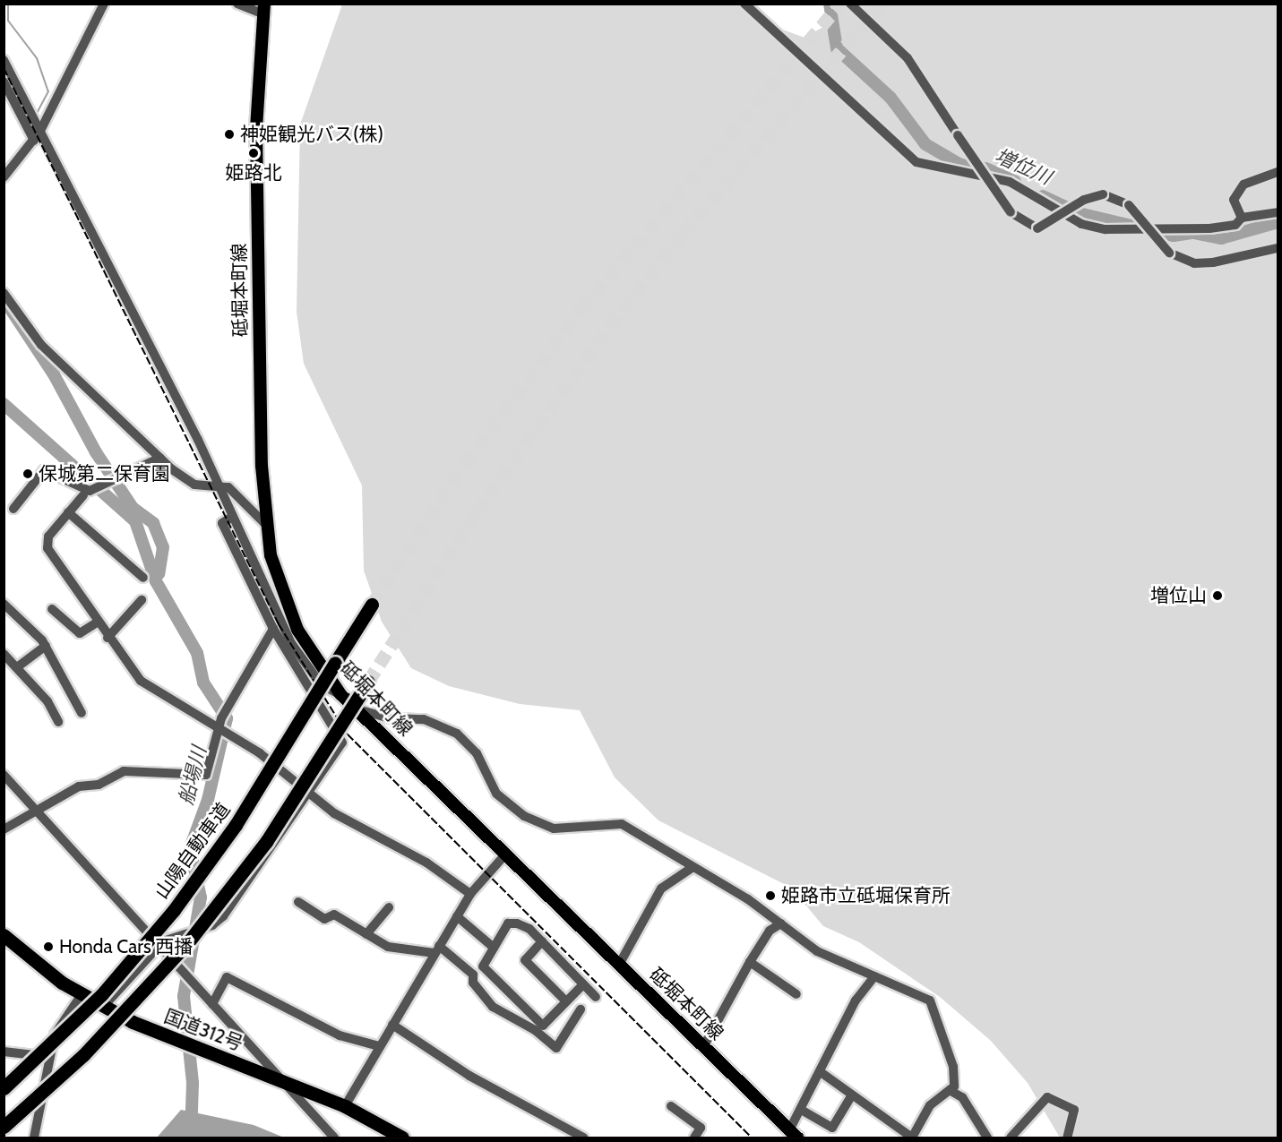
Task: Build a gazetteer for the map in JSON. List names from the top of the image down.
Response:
{
  "streets": {
    "highway": ["山陽自動車道", "国道312号"],
    "main road": ["砥堀本町線"]
  },
  "water": ["増位川", "船場川"],
  "places": [
    "神姫観光バス(株)",
    "姫路北",
    "保城第二保育園",
    "増位山",
    "姫路市立砥堀保育所",
    "Honda Cars 西播"
  ]
}
